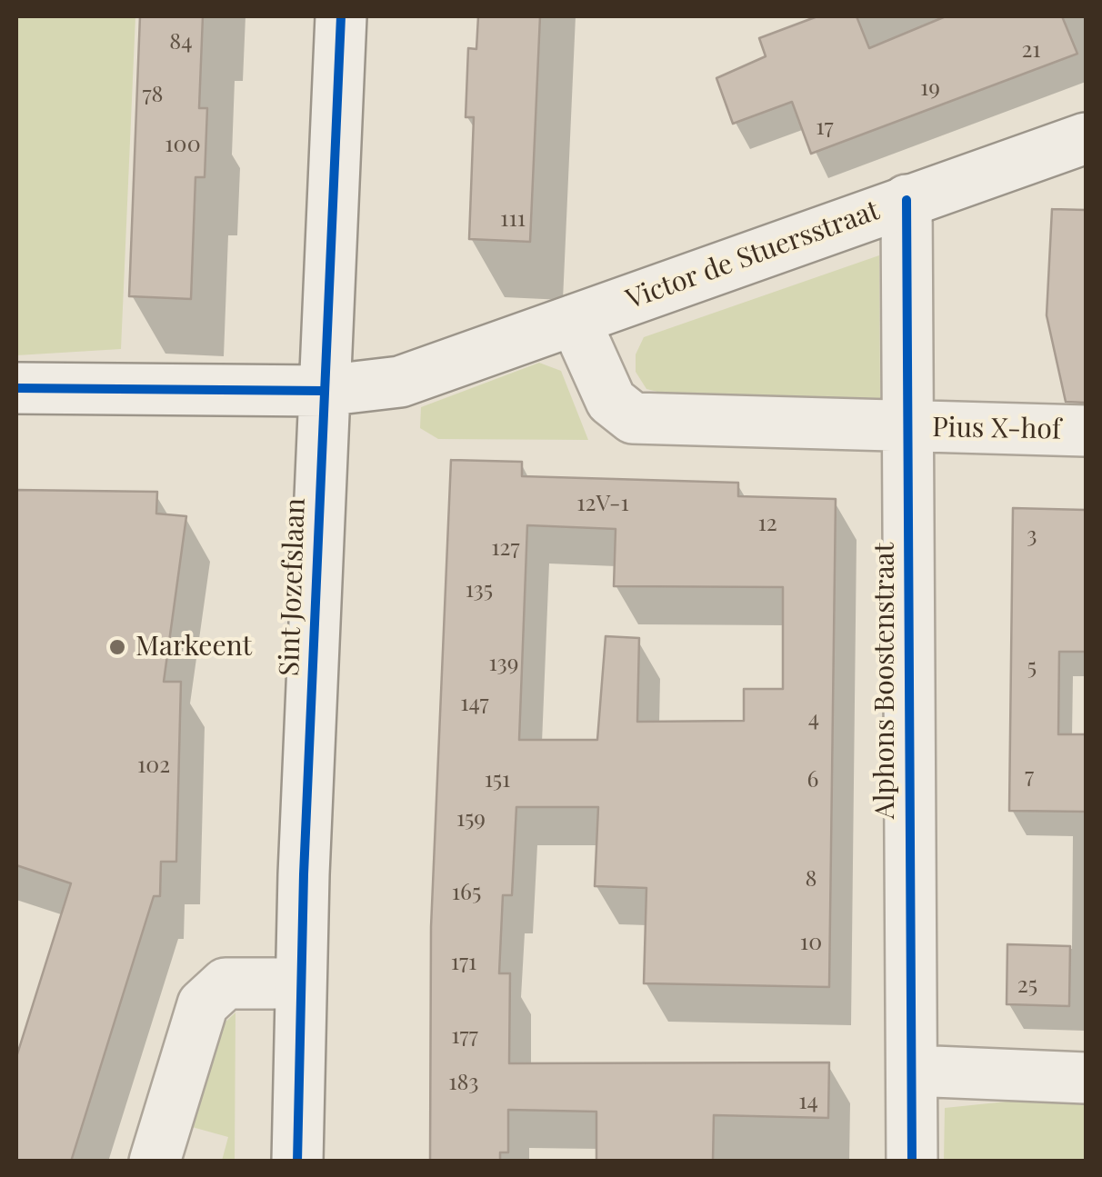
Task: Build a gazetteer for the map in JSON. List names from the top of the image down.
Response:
{
  "streets": {
    "street": [
      "Victor de Stuersstraat",
      "Pius X-hof",
      "Sint Jozefslaan",
      "Alphons Boostenstraat"
    ]
  },
  "crossings": [
    ["Victor de Stuersstraat", "Sint Jozefslaan"],
    ["Victor de Stuersstraat", "Alphons Boostenstraat"],
    ["Pius X-hof", "Alphons Boostenstraat"]
  ],
  "places": ["Markeent"],
  "house_numbers": [
    "84",
    "21",
    "19",
    "78",
    "17",
    "100",
    "111",
    "12V-1",
    "12",
    "3",
    "127",
    "135",
    "139",
    "5",
    "147",
    "4",
    "102",
    "7",
    "151",
    "6",
    "159",
    "8",
    "165",
    "10",
    "171",
    "25",
    "177",
    "183",
    "14"
  ]
}
